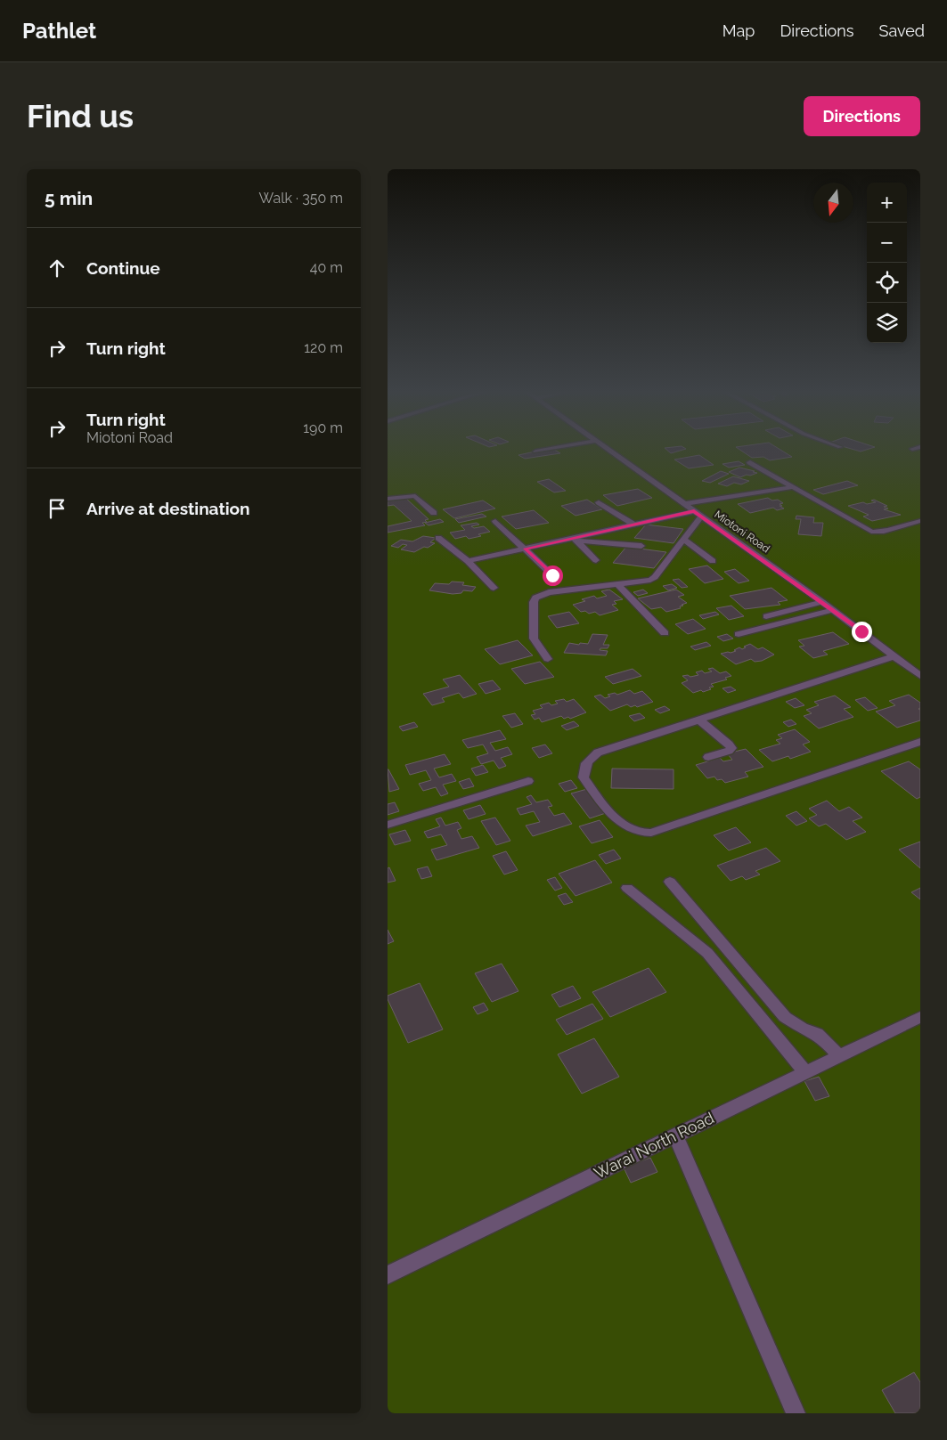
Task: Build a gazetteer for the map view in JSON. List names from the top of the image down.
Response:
{
  "streets": {
    "street": ["Miotoni Road", "Warai North Road"]
  },
  "north": "bottom",
  "page": {
    "header": "Pathlet",
    "nav": ["Map", "Directions", "Saved"],
    "buttons": "Directions",
    "title": "Find us",
    "heading": ["5 min", "Walk · 350 m"],
    "map_buttons": ["+", "−"],
    "list": [
      ["Continue", "40 m"],
      ["Turn right", "120 m"],
      ["Turn right", "Miotoni Road", "190 m"],
      "Arrive at destination"
    ]
  }
}
